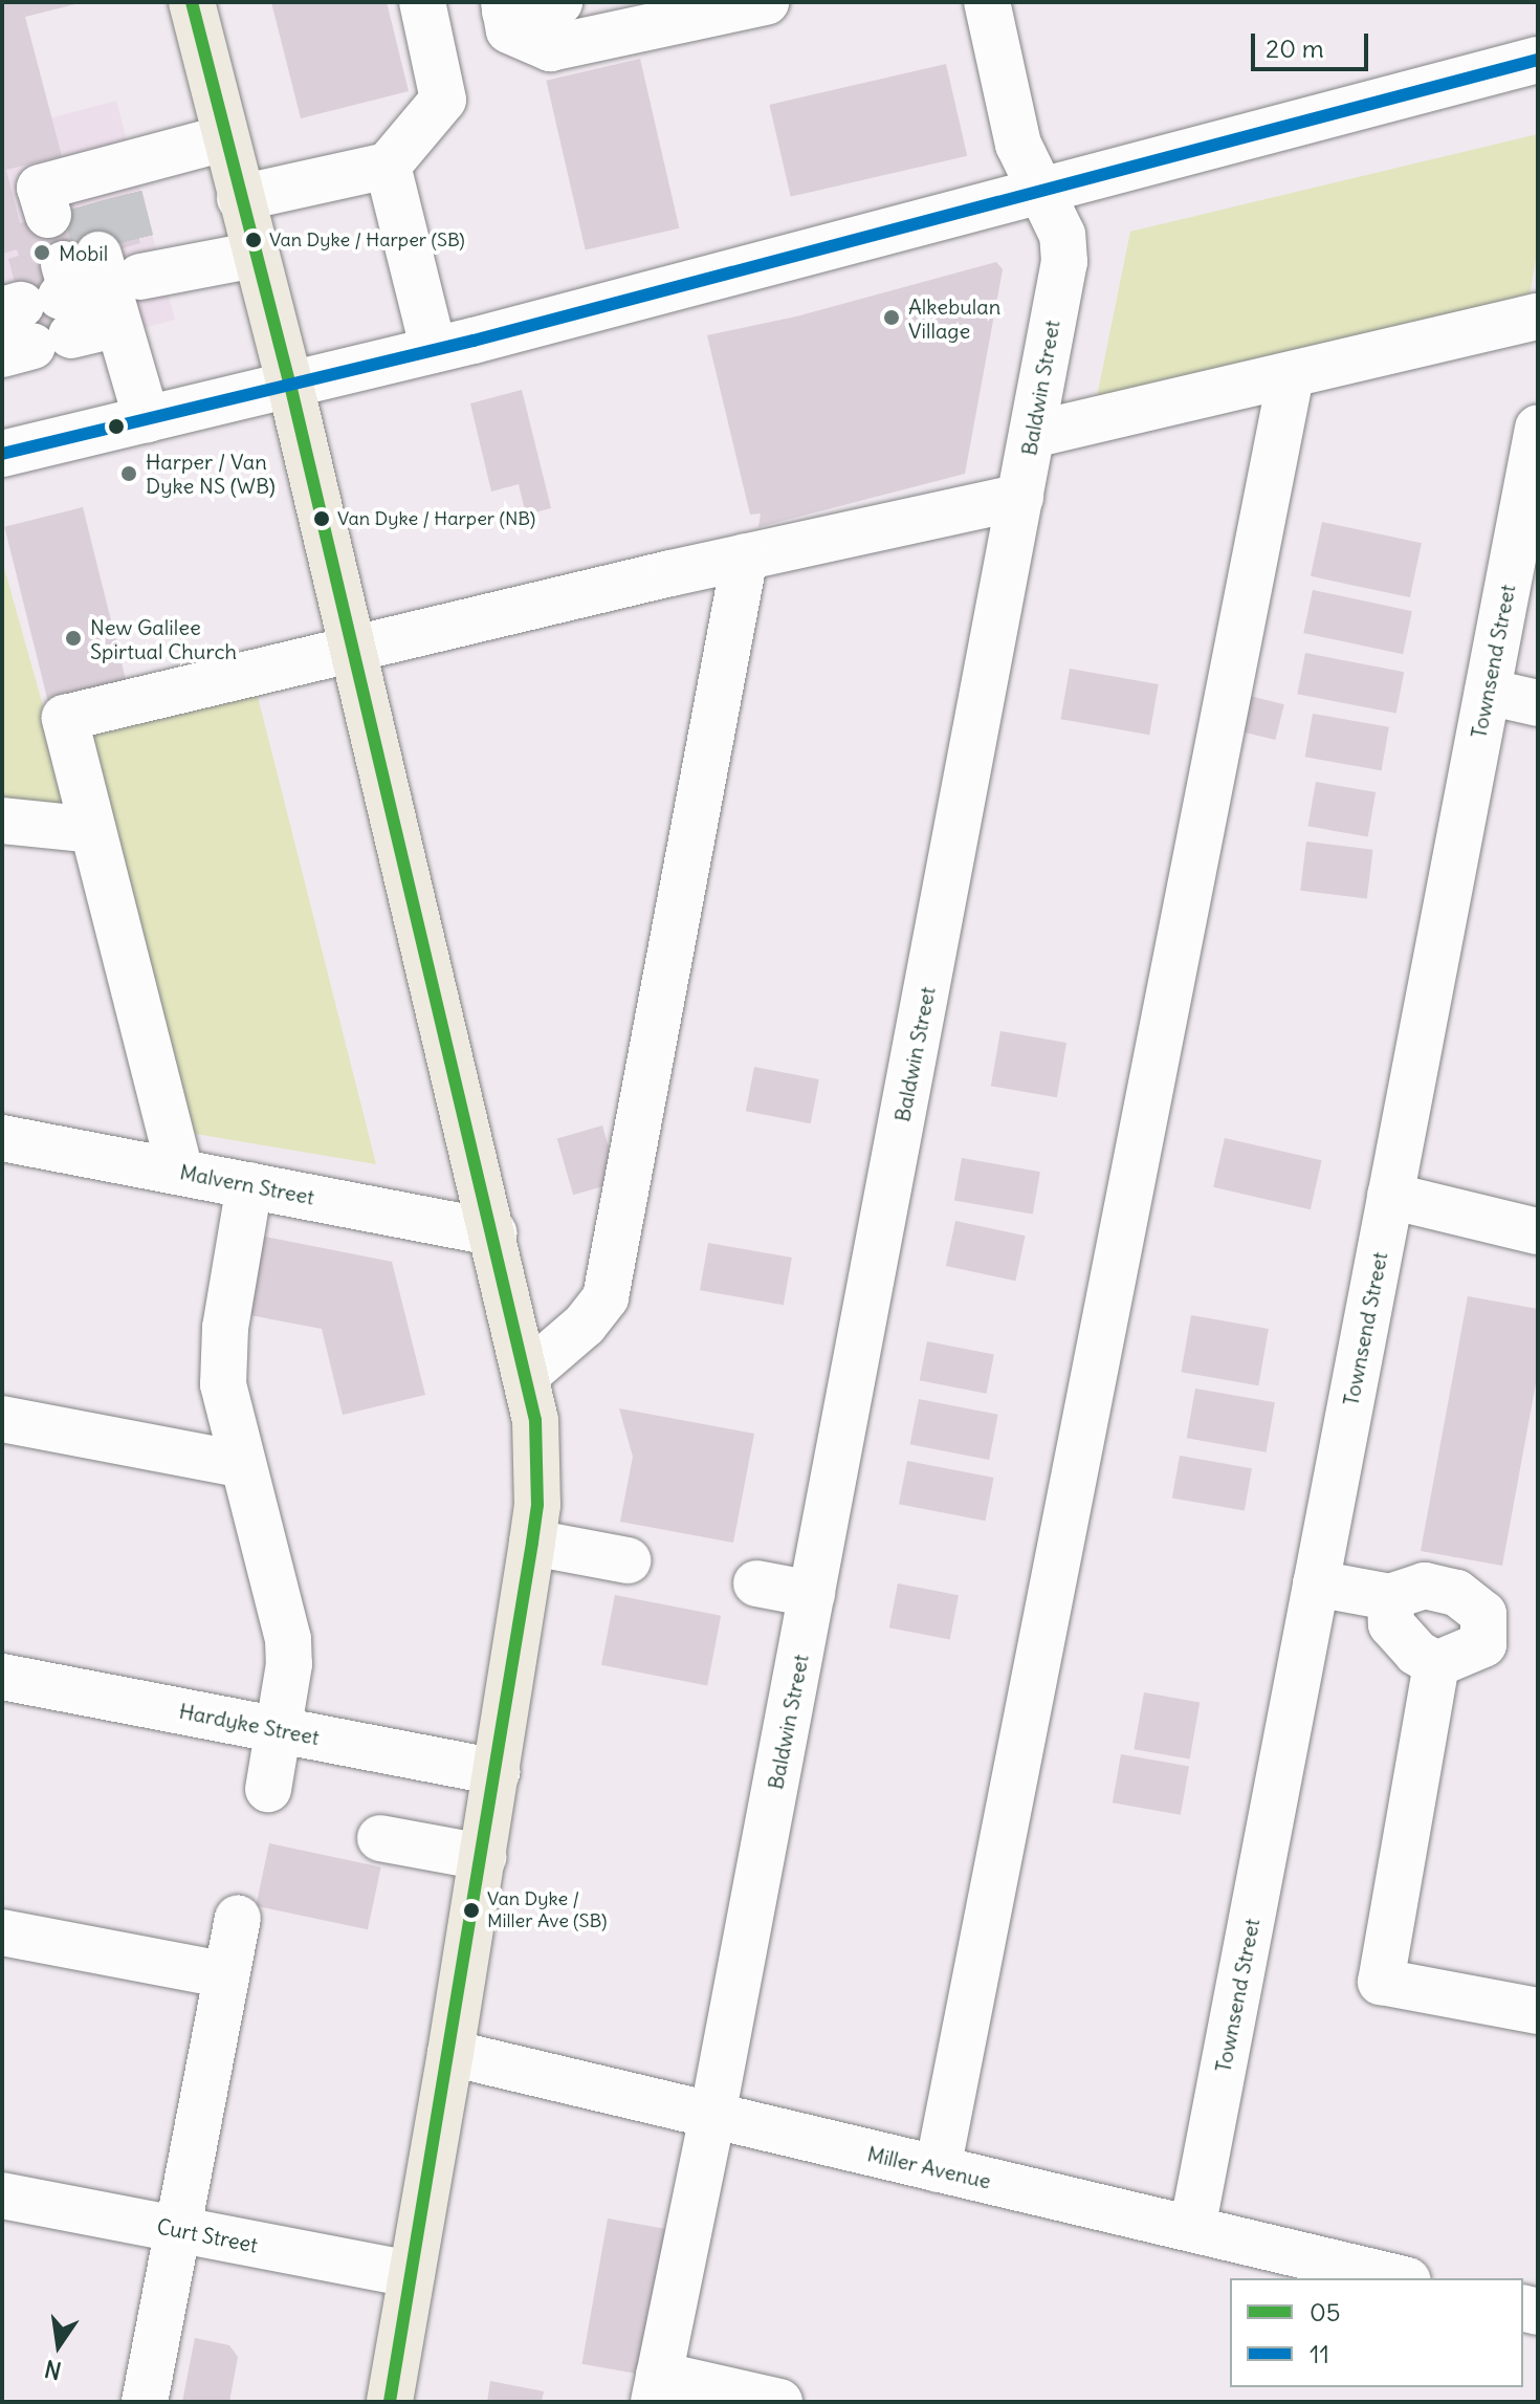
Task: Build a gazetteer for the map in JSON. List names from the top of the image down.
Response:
{
  "streets": {
    "street": [
      "Baldwin Street",
      "Townsend Street",
      "Malvern Street",
      "Hardyke Street",
      "Miller Avenue",
      "Curt Street"
    ]
  },
  "crossings": [
    ["Baldwin Street", "Miller Avenue"],
    ["Townsend Street", "Miller Avenue"]
  ],
  "places": [
    "Van Dyke / Harper (SB)",
    "Mobil",
    "Alkebulan Village",
    "Harper / Van Dyke NS (WB)",
    "Van Dyke / Harper (NB)",
    "New Galilee Spirtual Church",
    "Van Dyke / Miller Ave (SB)"
  ],
  "lines": ["transit line 05", "transit line 11"],
  "legend": ["05", "11"],
  "scale_bar": "20 m",
  "north": "bottom"
}
